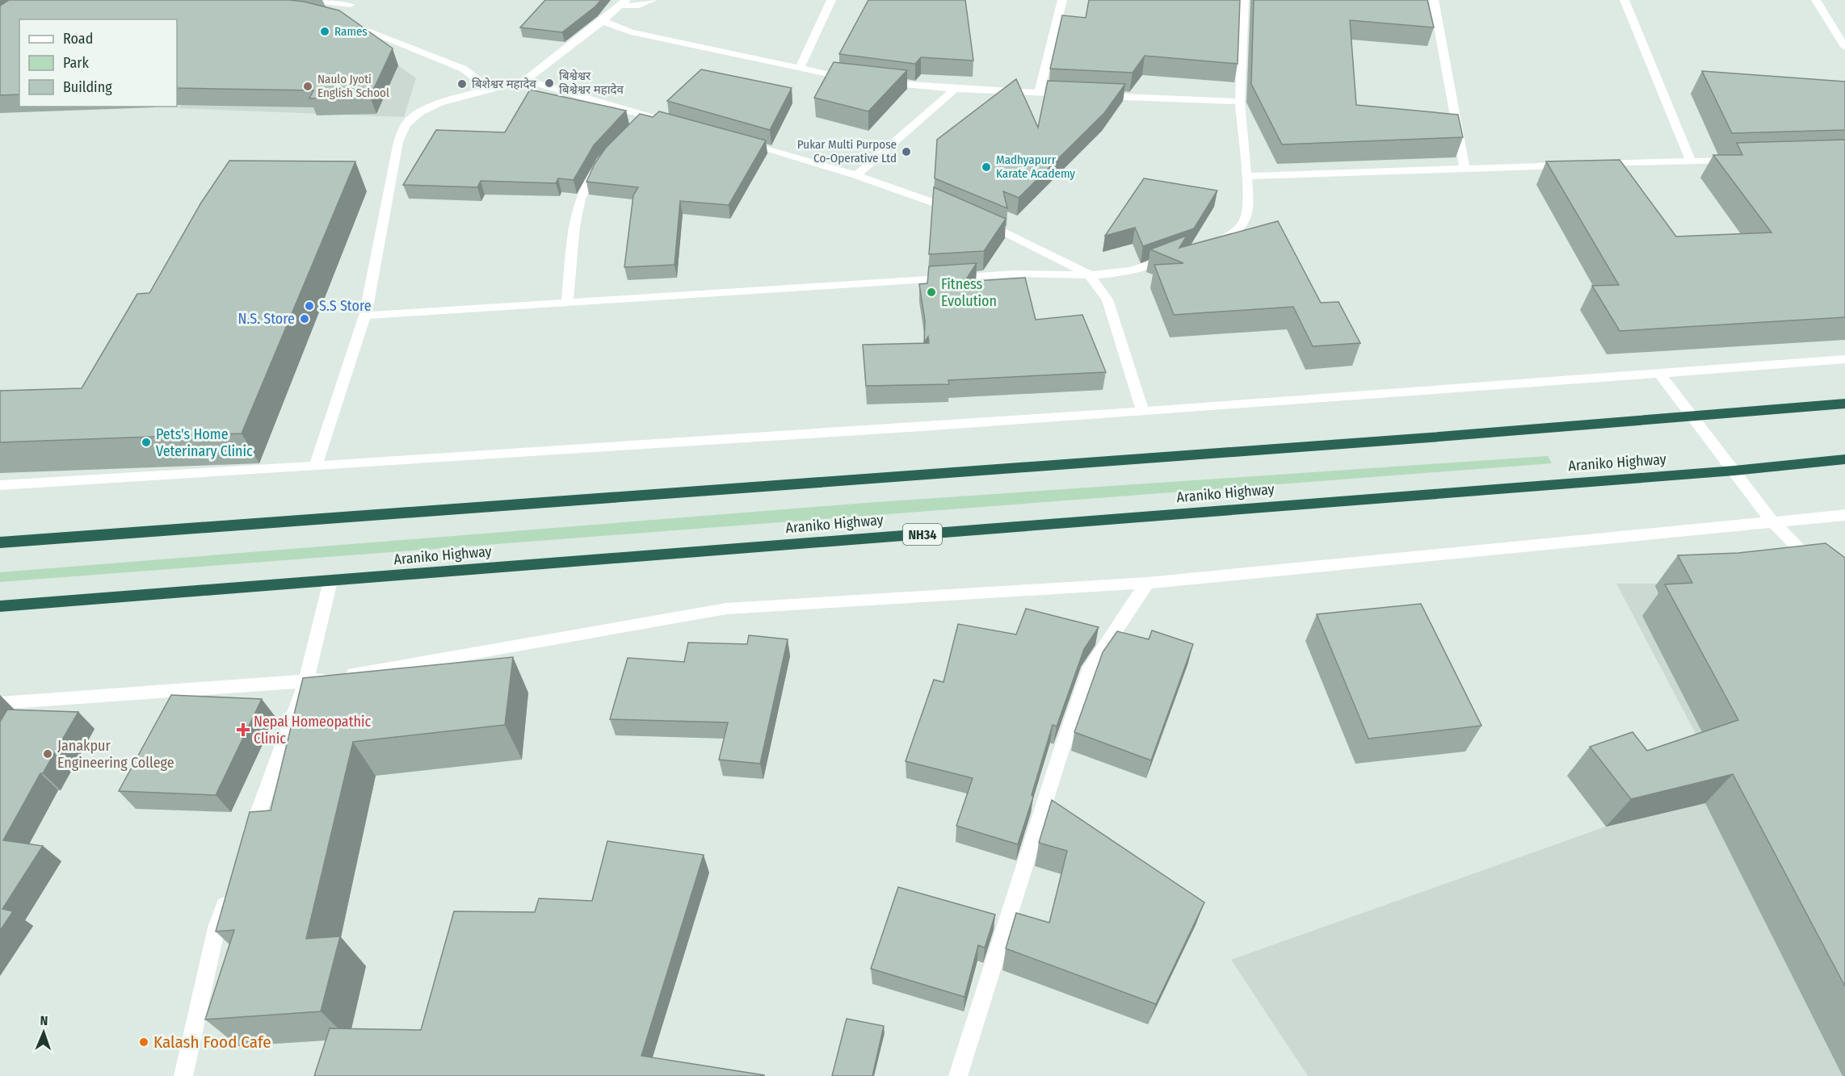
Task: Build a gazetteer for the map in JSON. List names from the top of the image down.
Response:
{
  "streets": {
    "highway": ["Araniko Highway", "NH34"]
  },
  "places": {
    "other": [
      "Rames",
      "बिश्वेश्वर बिश्वेश्वर महादेव",
      "बिशेश्वर महादेव",
      "Naulo Jyoti English School",
      "Pukar Multi Purpose Co-Operative Ltd",
      "Madhyapurr Karate Academy",
      "Fitness Evolution",
      "S.S Store",
      "N.S. Store",
      "Pets's Home Veterinary Clinic",
      "Janakpur Engineering College",
      "Kalash Food Cafe"
    ],
    "health": ["Nepal Homeopathic Clinic"]
  },
  "legend": ["Road", "Park", "Building"],
  "north": "top"
}
